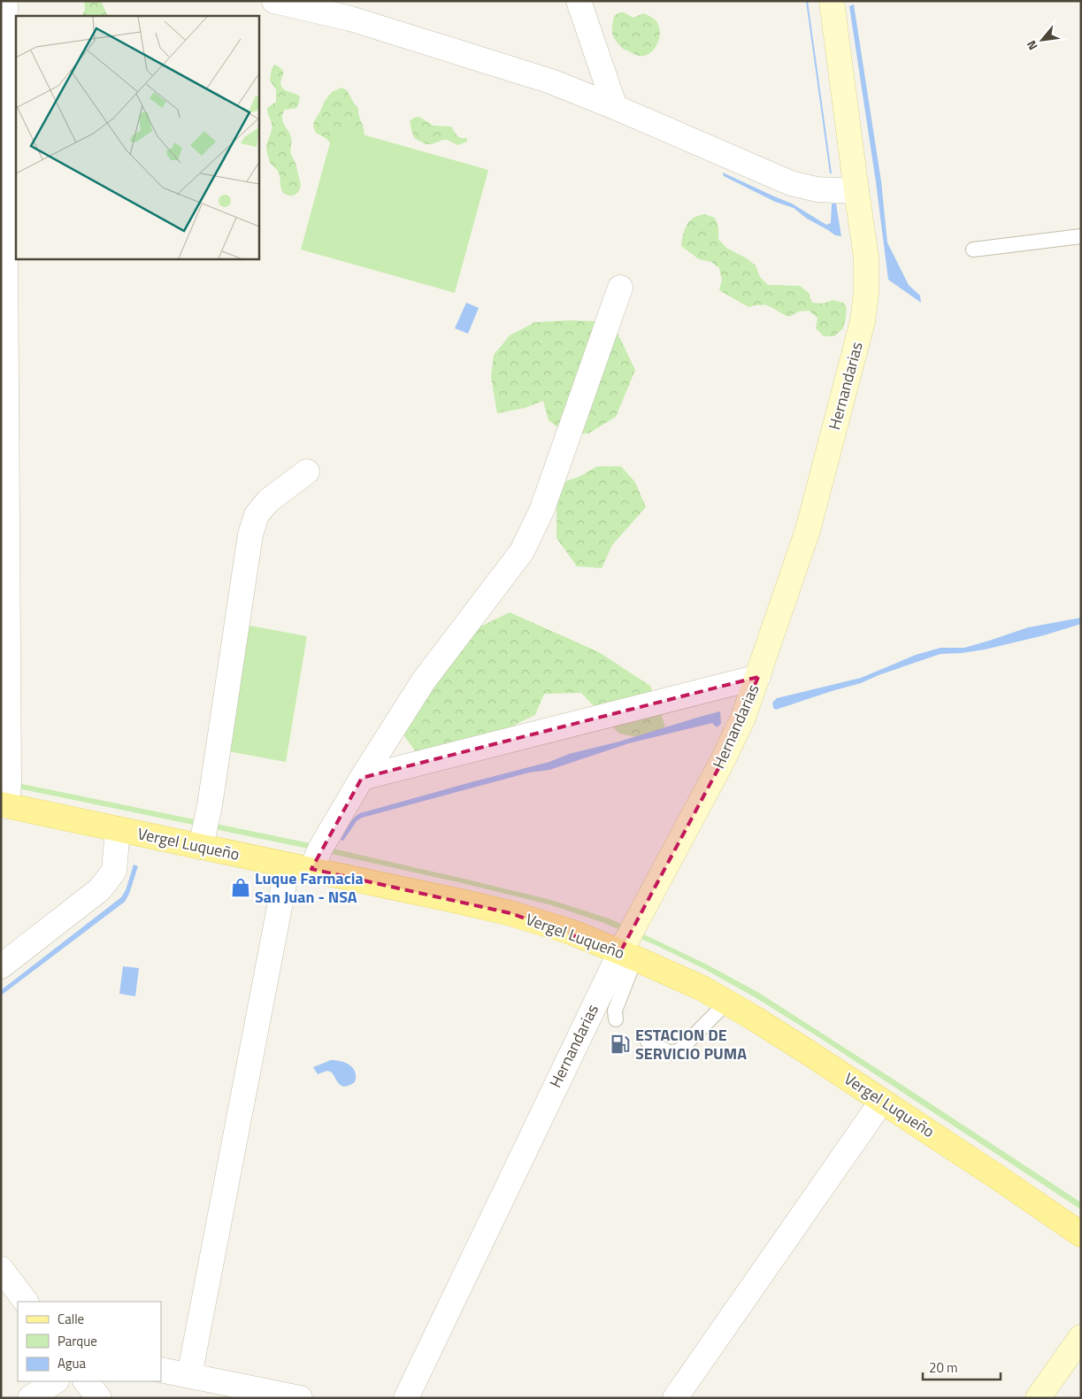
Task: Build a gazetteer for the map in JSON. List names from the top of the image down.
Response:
{
  "streets": {
    "main road": ["Vergel Luqueño"],
    "street": ["Hernandarias"]
  },
  "crossings": [
    ["Hernandarias", "Vergel Luqueño"]
  ],
  "places": {
    "shop": ["Luque Farmacia San Juan - NSA"],
    "fuel station": ["ESTACION DE SERVICIO PUMA"]
  },
  "legend": ["Calle", "Parque", "Agua"],
  "scale_bar": "20 m",
  "north": "bottom left"
}
